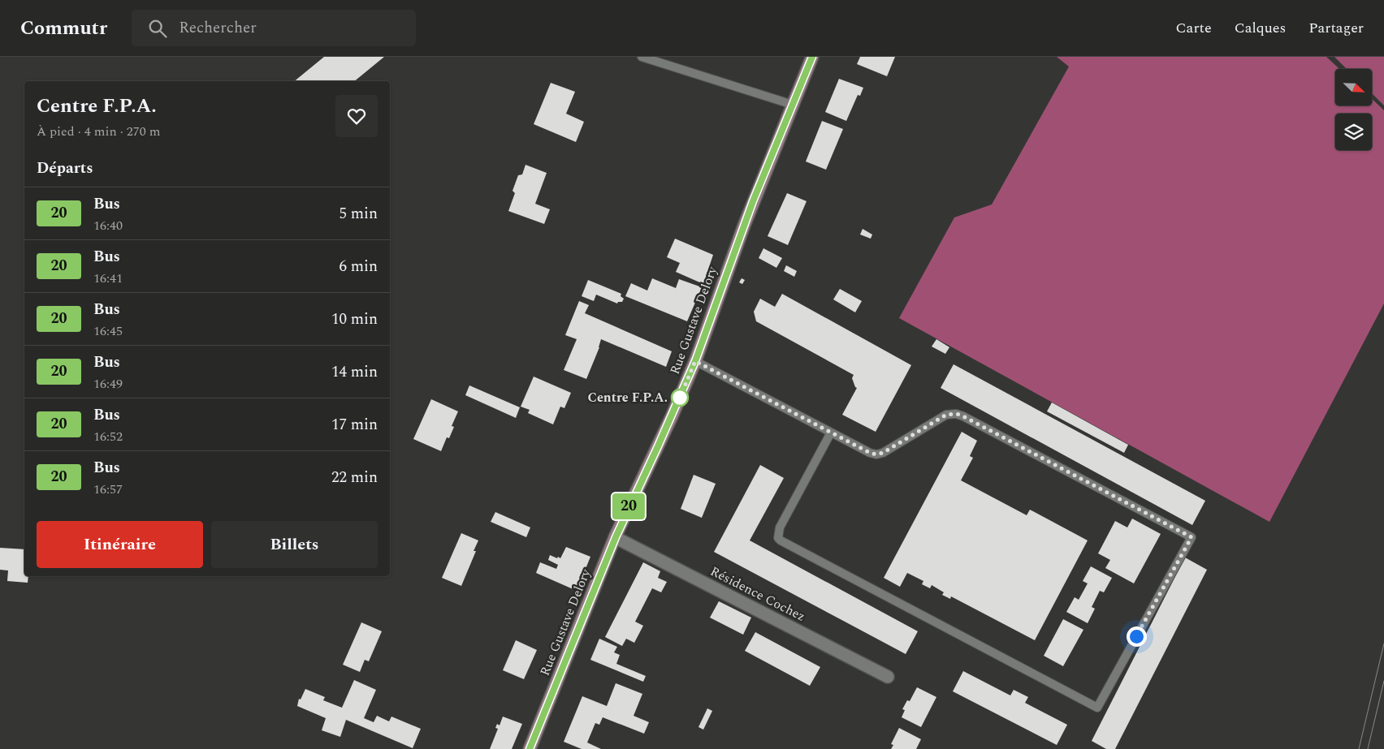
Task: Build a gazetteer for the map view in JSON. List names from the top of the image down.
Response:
{
  "streets": {
    "street": ["Rue Gustave Delory", "Résidence Cochez"]
  },
  "crossings": [
    ["Rue Gustave Delory", "Résidence Cochez"]
  ],
  "places": ["Centre F.P.A."],
  "lines": ["bus line 20"],
  "north": "bottom right",
  "page": {
    "header": "Commutr",
    "search": "Rechercher",
    "nav": ["Carte", "Calques", "Partager"],
    "on_map": "20",
    "heading": [
      ["Centre F.P.A.", "À pied · 4 min · 270 m"],
      "Départs"
    ],
    "list": [
      {
        "mark": "20",
        "name": "Bus",
        "note": "16:40",
        "value": "5 min"
      },
      {
        "mark": "20",
        "name": "Bus",
        "note": "16:41",
        "value": "6 min"
      },
      {
        "mark": "20",
        "name": "Bus",
        "note": "16:45",
        "value": "10 min"
      },
      {
        "mark": "20",
        "name": "Bus",
        "note": "16:49",
        "value": "14 min"
      },
      {
        "mark": "20",
        "name": "Bus",
        "note": "16:52",
        "value": "17 min"
      },
      {
        "mark": "20",
        "name": "Bus",
        "note": "16:57",
        "value": "22 min"
      }
    ],
    "buttons": ["Itinéraire", "Billets"]
  }
}
